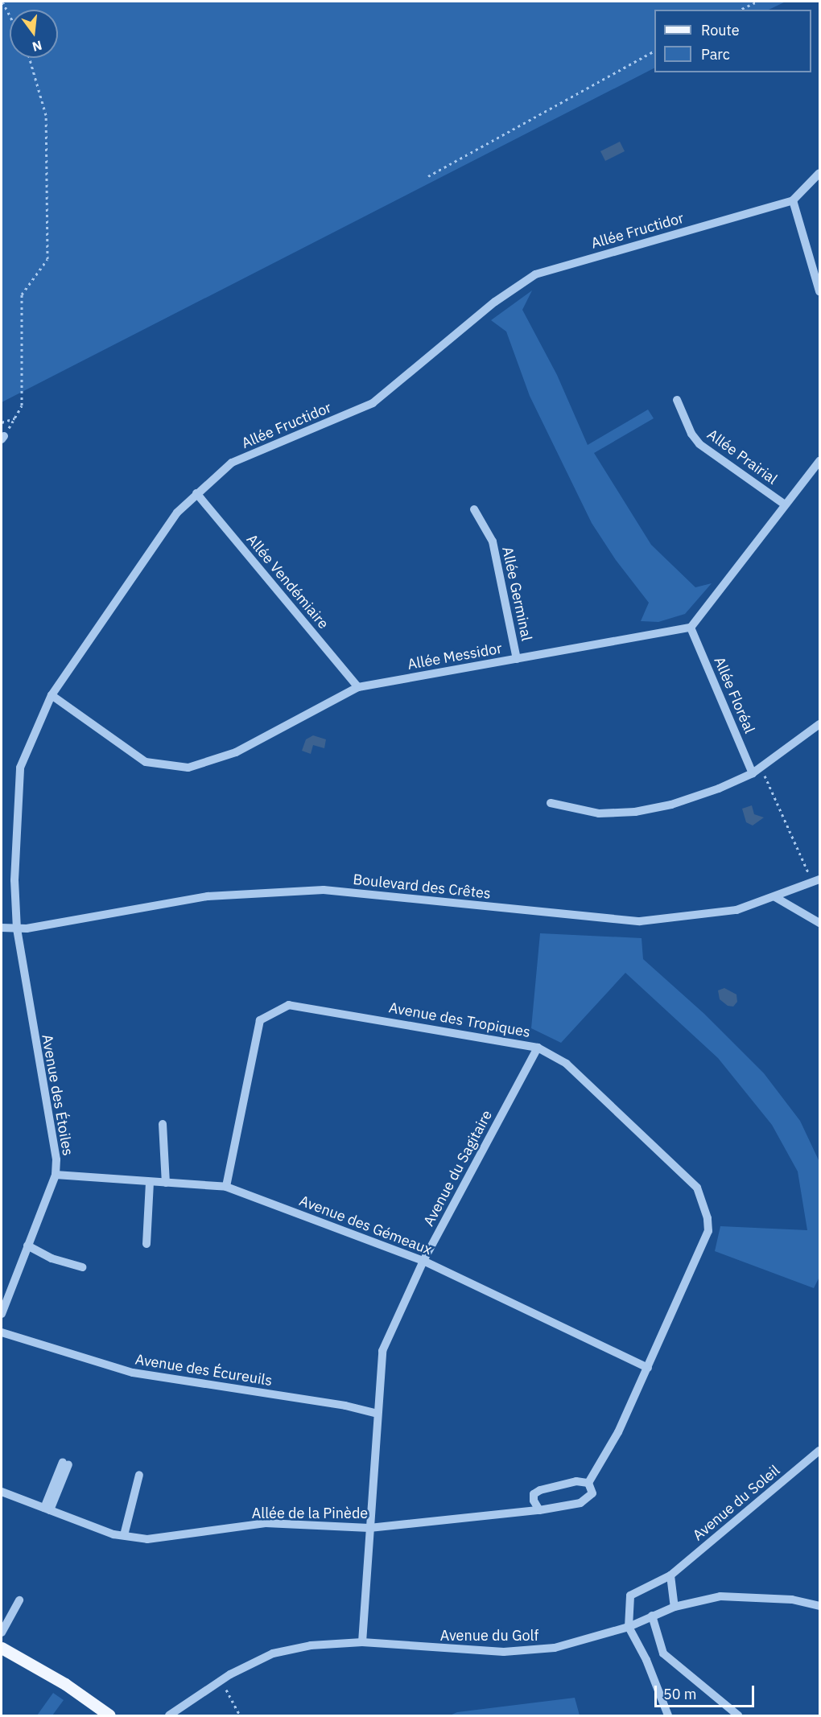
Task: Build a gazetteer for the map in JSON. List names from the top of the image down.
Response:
{
  "streets": {
    "street": [
      "Allée Fructidor",
      "Allée Prairial",
      "Allée Vendémiaire",
      "Allée Germinal",
      "Allée Messidor",
      "Allée Floréal",
      "Boulevard des Crêtes",
      "Avenue des Tropiques",
      "Avenue des Étoiles",
      "Avenue du Sagitaire",
      "Avenue des Gémeaux",
      "Avenue des Écureuils",
      "Avenue du Soleil",
      "Allée de la Pinède",
      "Avenue du Golf"
    ]
  },
  "crossings": [
    ["Allée Fructidor", "Allée Vendémiaire"],
    ["Allée Fructidor", "Allée Messidor"],
    ["Allée Fructidor", "Boulevard des Crêtes"],
    ["Allée Fructidor", "Avenue des Étoiles"],
    ["Allée Vendémiaire", "Allée Messidor"],
    ["Allée Germinal", "Allée Messidor"],
    ["Allée Messidor", "Allée Floréal"],
    ["Boulevard des Crêtes", "Avenue des Étoiles"],
    ["Avenue des Tropiques", "Avenue du Sagitaire"],
    ["Avenue des Tropiques", "Avenue des Gémeaux"],
    ["Avenue des Tropiques", "Allée de la Pinède"],
    ["Avenue des Étoiles", "Avenue des Gémeaux"],
    ["Avenue du Sagitaire", "Avenue des Gémeaux"],
    ["Avenue du Sagitaire", "Avenue des Écureuils"],
    ["Avenue du Sagitaire", "Allée de la Pinède"],
    ["Avenue du Sagitaire", "Avenue du Golf"],
    ["Avenue des Gémeaux", "Allée de la Pinède"],
    ["Avenue du Soleil", "Avenue du Golf"]
  ],
  "legend": ["Route", "Parc"],
  "scale_bar": "50 m",
  "north": "bottom"
}
